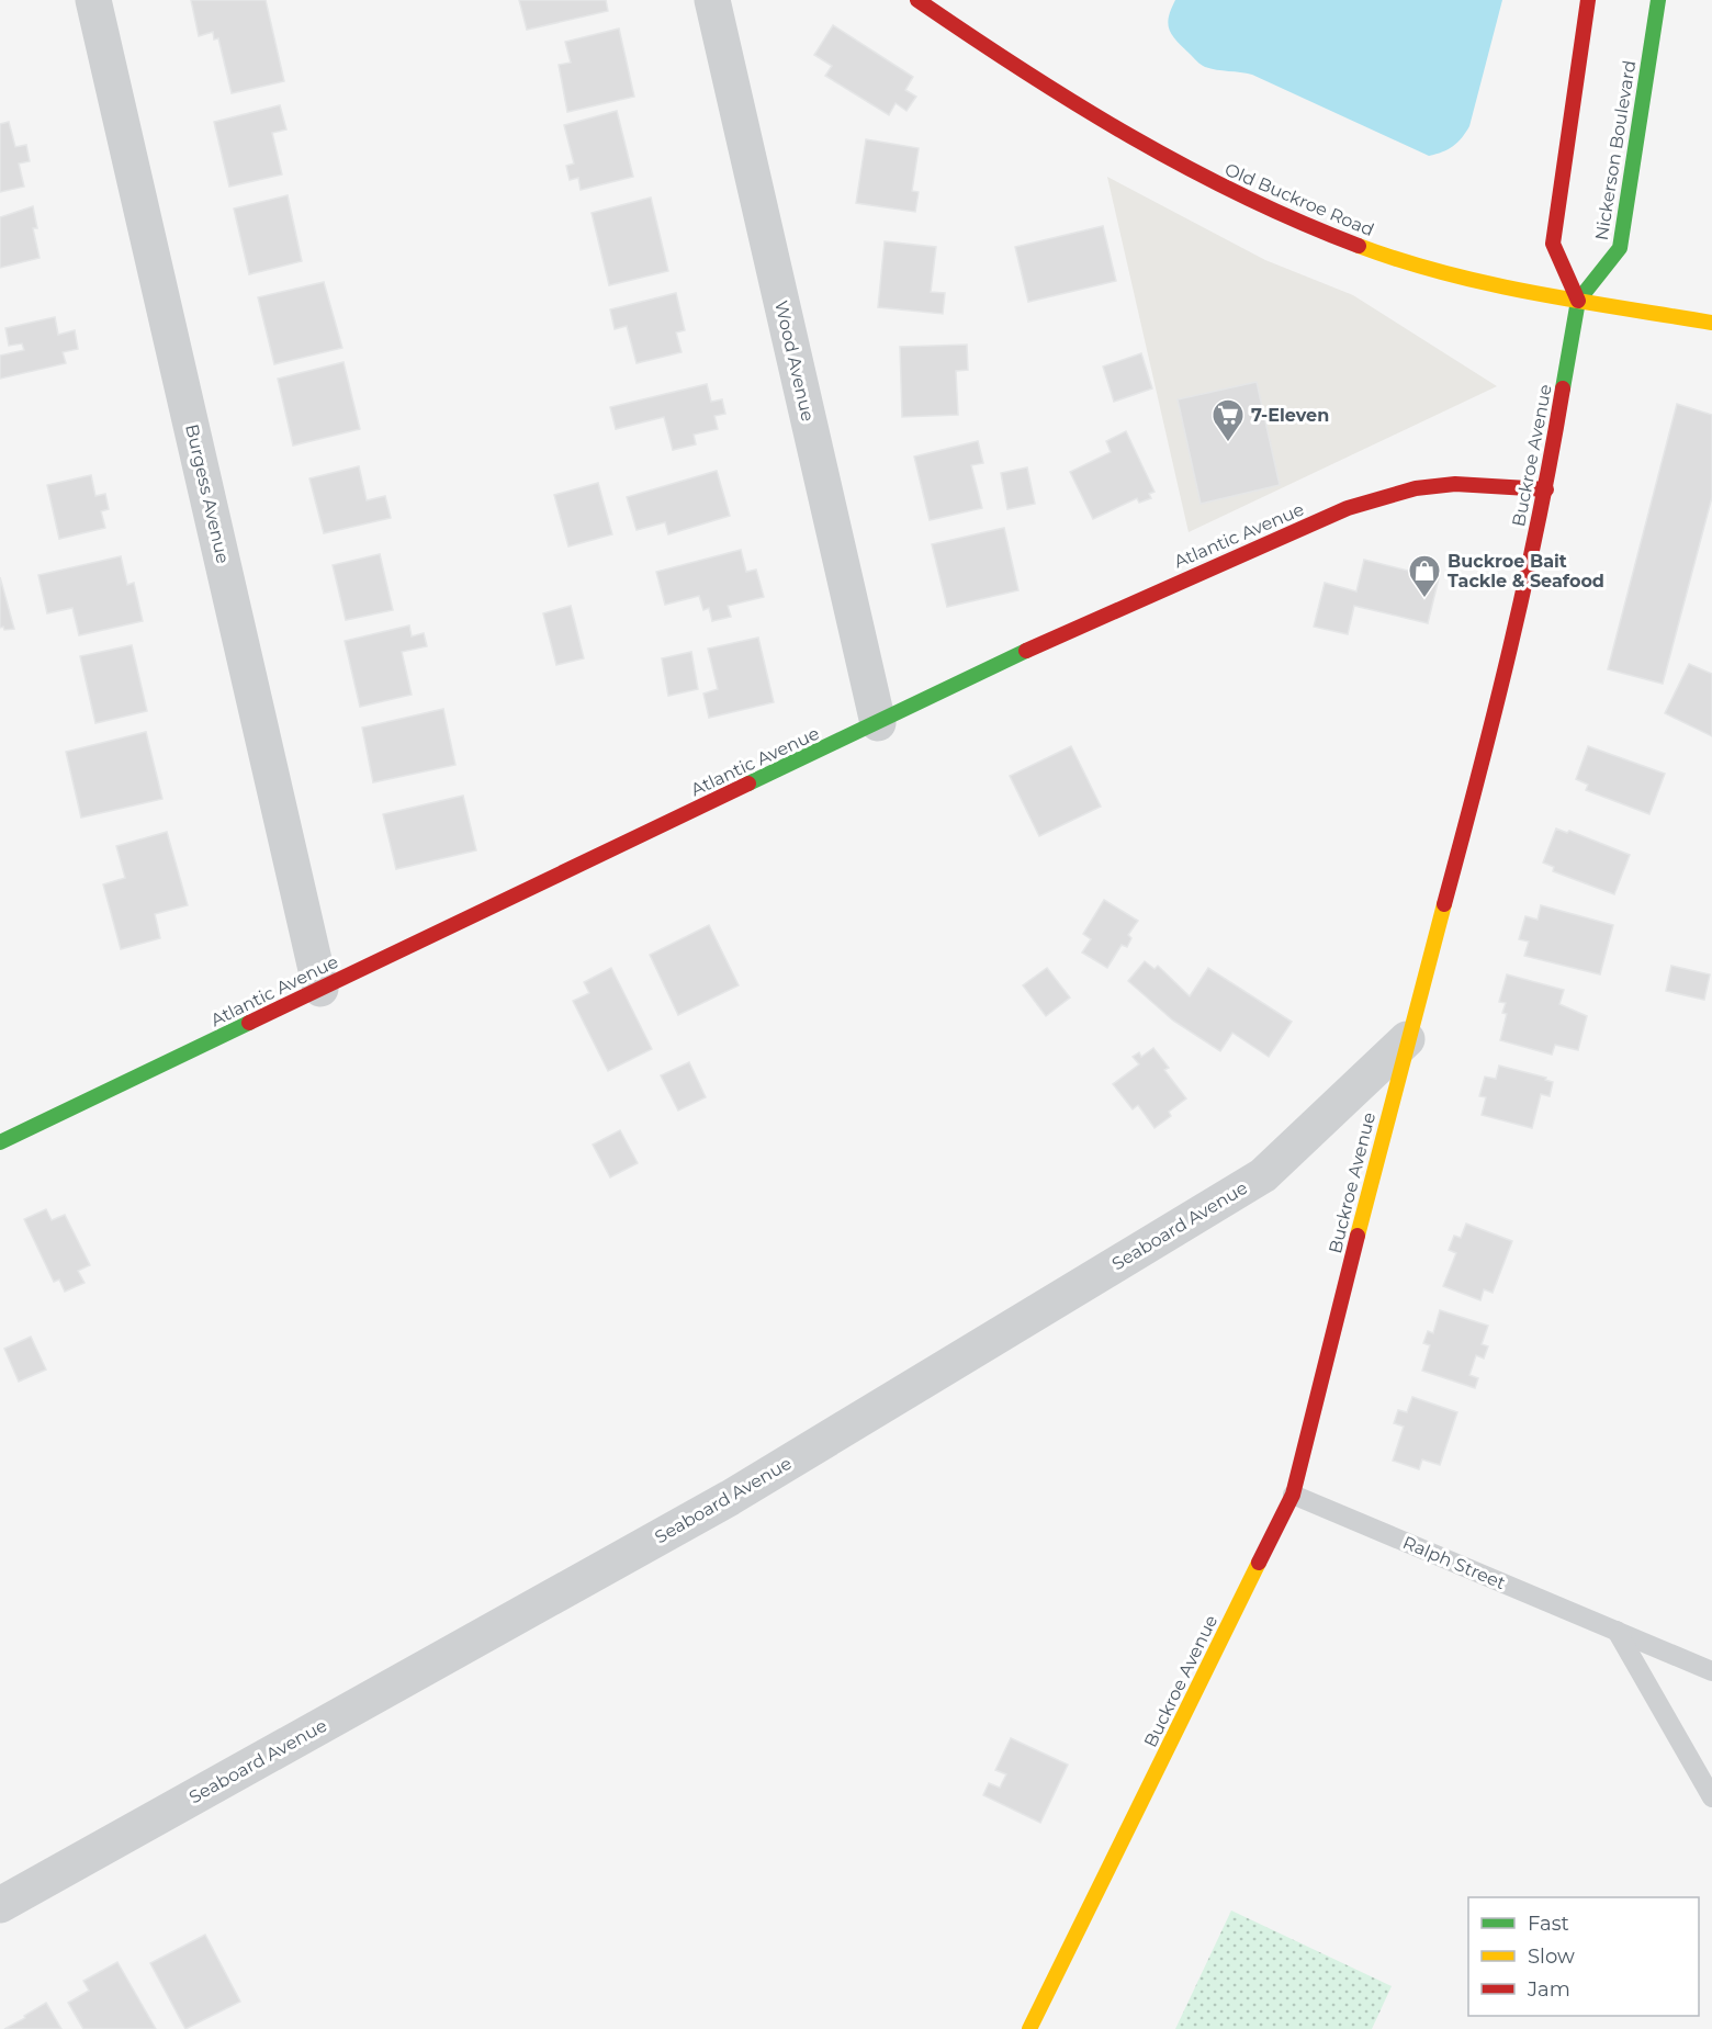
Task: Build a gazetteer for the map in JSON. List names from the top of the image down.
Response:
{
  "streets": {
    "street": [
      "Nickerson Boulevard",
      "Old Buckroe Road",
      "Wood Avenue",
      "Buckroe Avenue",
      "Burgess Avenue",
      "Atlantic Avenue",
      "Seaboard Avenue"
    ],
    "lane": ["Ralph Street"]
  },
  "crossings": [
    ["Nickerson Boulevard", "Old Buckroe Road"],
    ["Nickerson Boulevard", "Buckroe Avenue"],
    ["Old Buckroe Road", "Buckroe Avenue"],
    ["Wood Avenue", "Atlantic Avenue"],
    ["Buckroe Avenue", "Atlantic Avenue"],
    ["Buckroe Avenue", "Seaboard Avenue"],
    ["Buckroe Avenue", "Ralph Street"],
    ["Burgess Avenue", "Atlantic Avenue"]
  ],
  "places": {
    "supermarket": ["7-Eleven"],
    "shop": ["Buckroe Bait Tackle & Seafood"]
  },
  "legend": ["Fast", "Slow", "Jam"]
}
